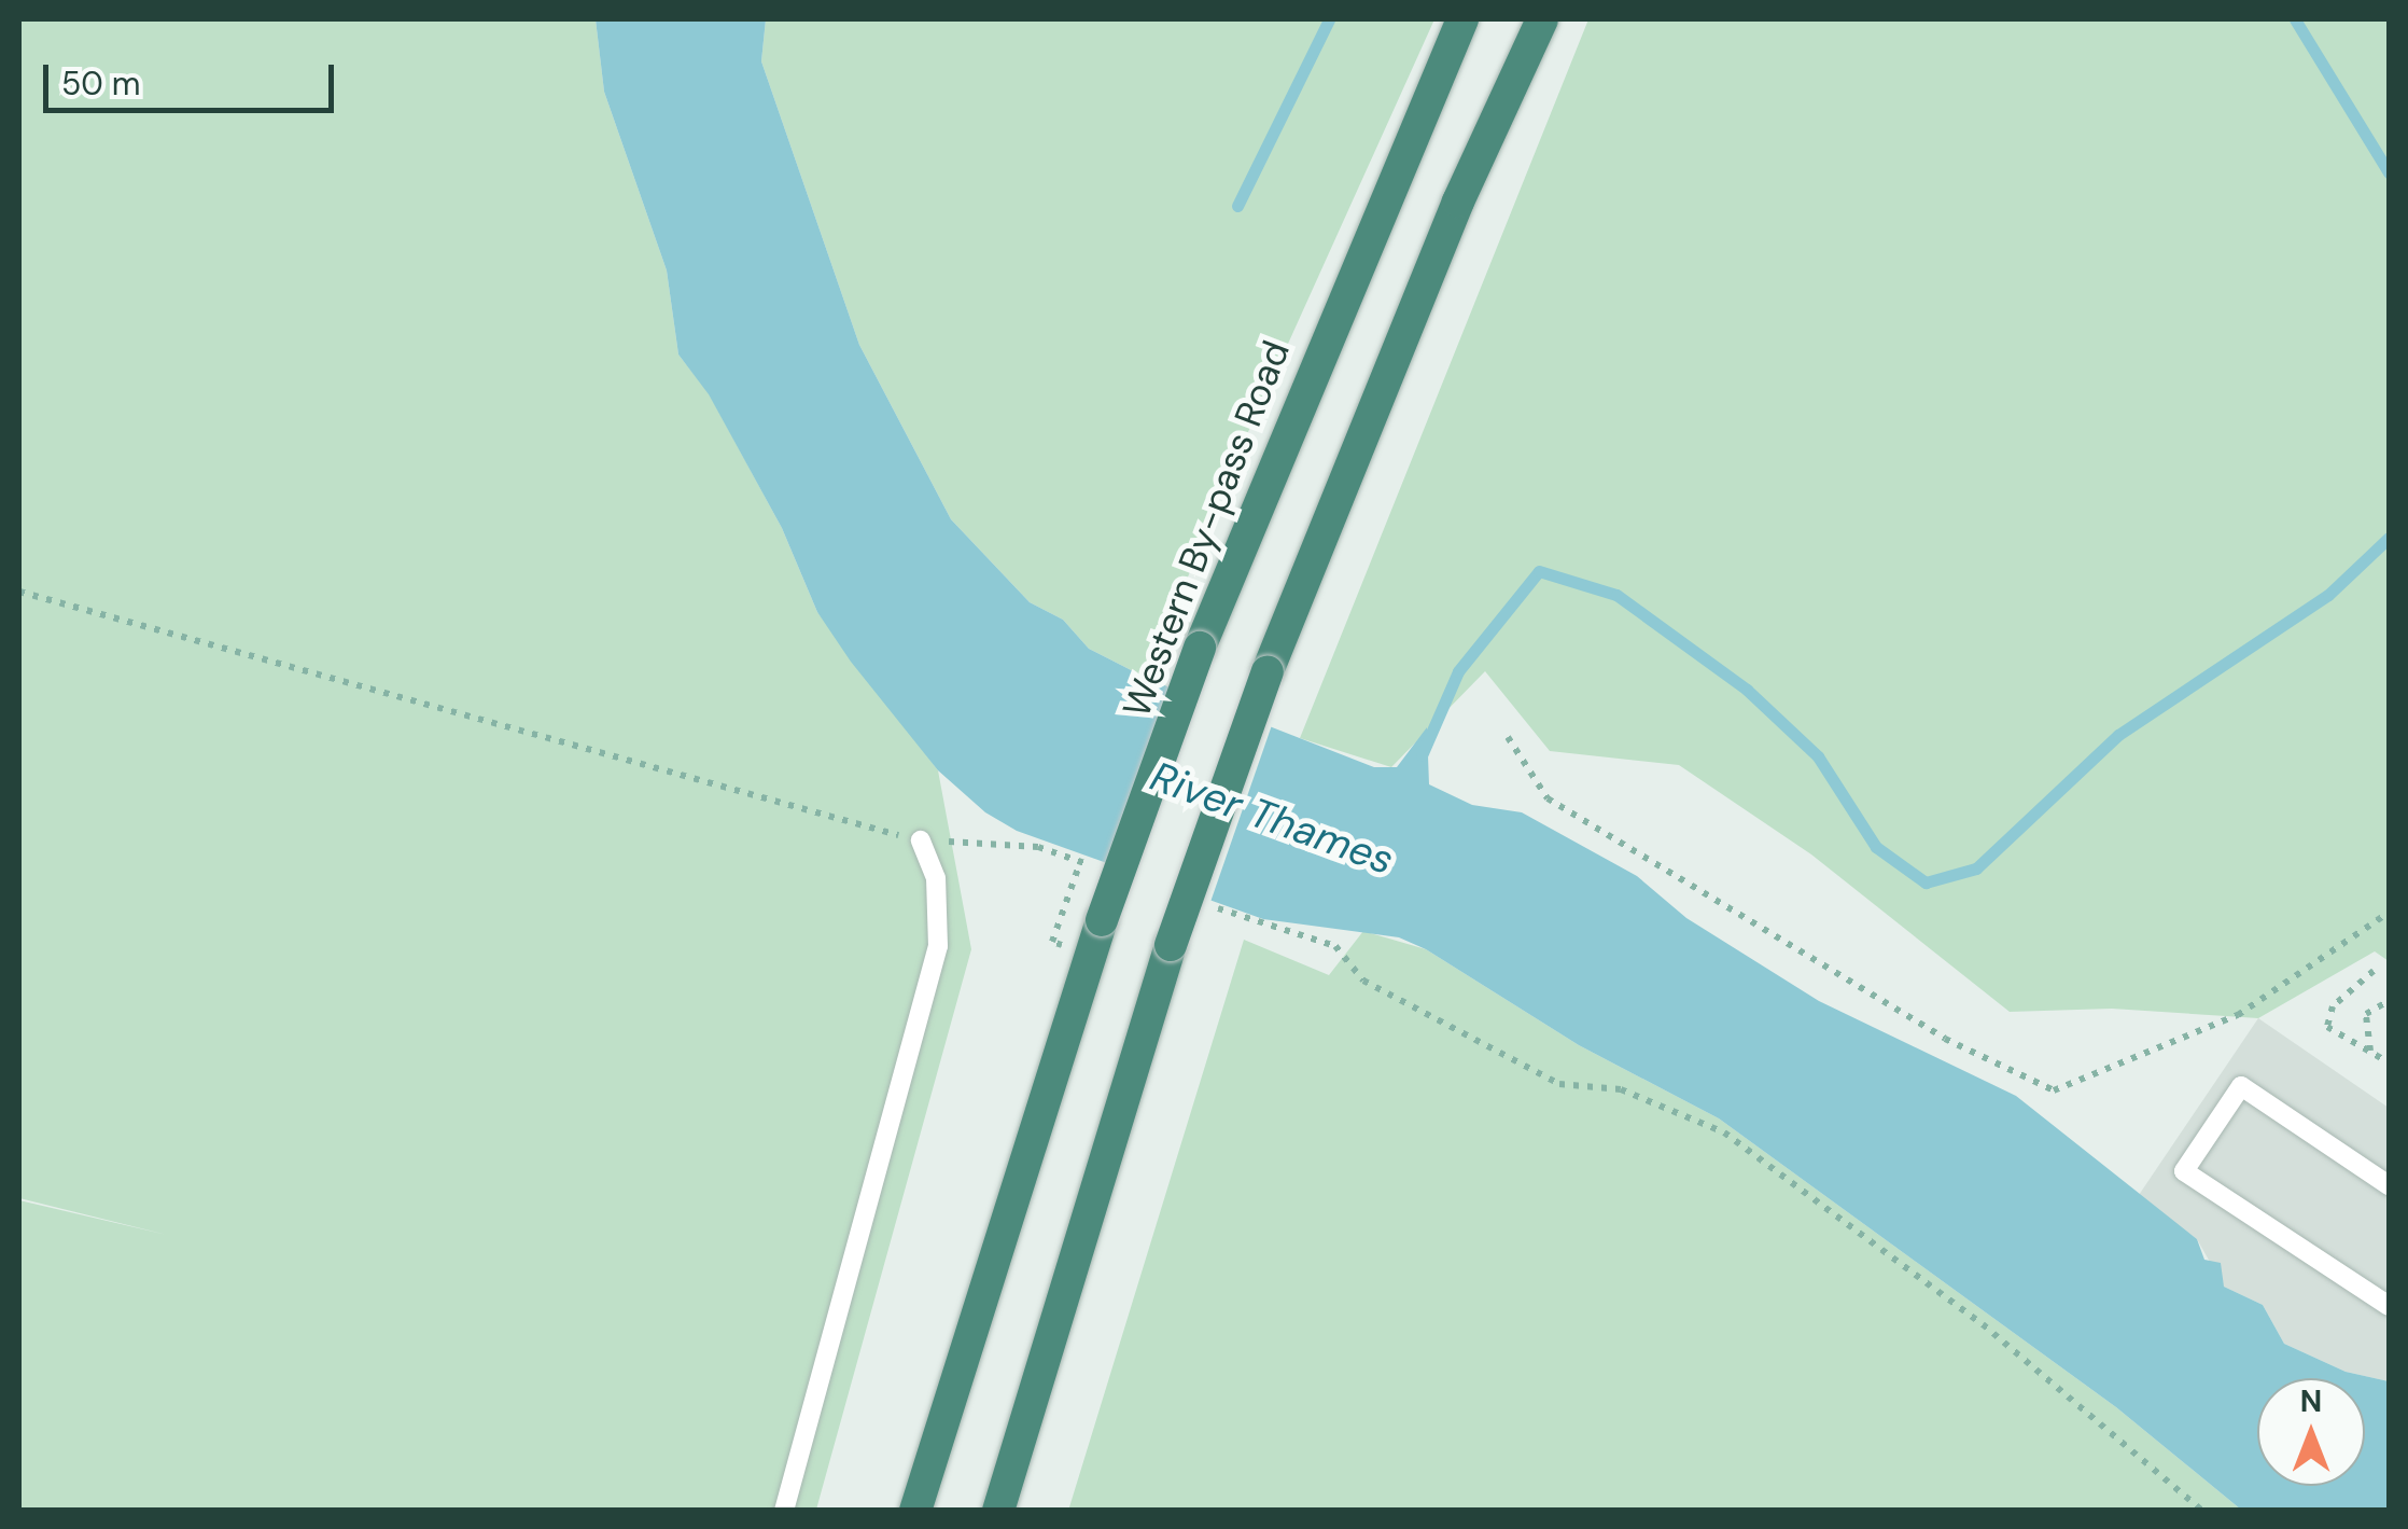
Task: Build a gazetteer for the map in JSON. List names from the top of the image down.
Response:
{
  "streets": {
    "highway": ["Western By-pass Road"]
  },
  "water": ["River Thames"],
  "scale_bar": "50 m",
  "north": "top"
}
